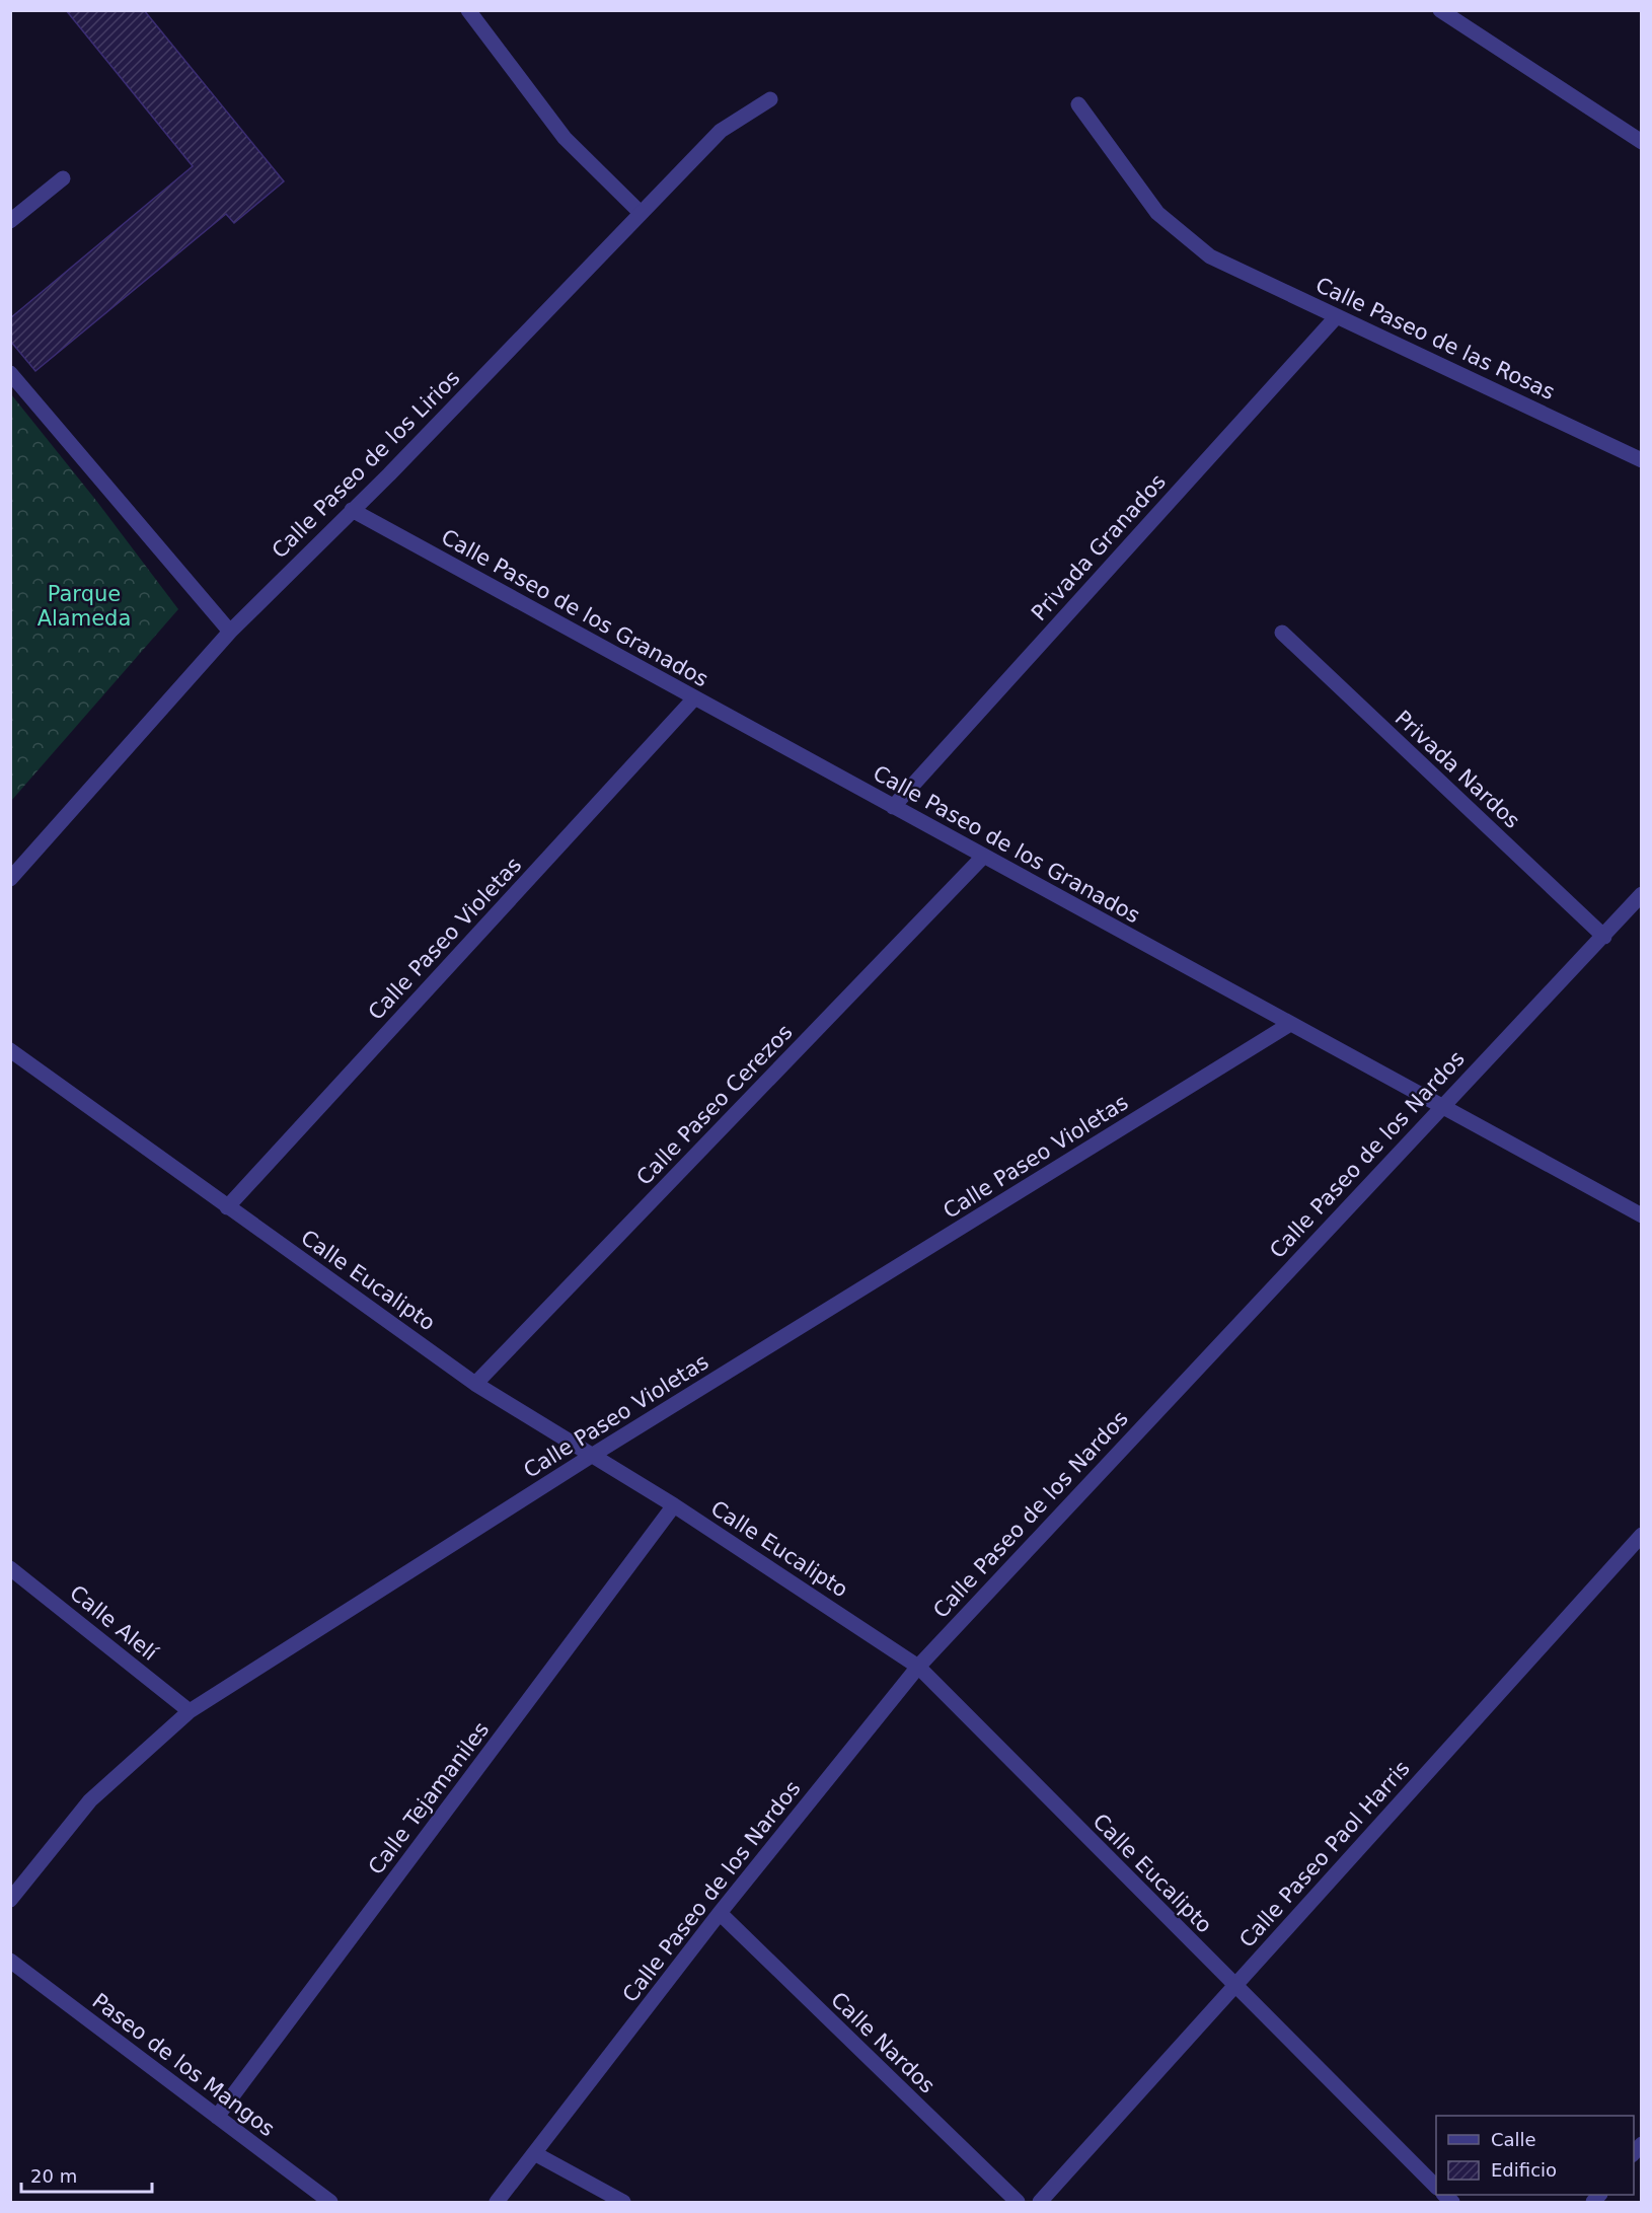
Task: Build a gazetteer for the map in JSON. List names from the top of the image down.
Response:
{
  "streets": {
    "street": [
      "Calle Paseo de las Rosas",
      "Calle Paseo de los Lirios",
      "Privada Granados",
      "Calle Paseo de los Granados",
      "Privada Nardos",
      "Calle Paseo Violetas",
      "Calle Paseo Cerezos",
      "Calle Paseo de los Nardos",
      "Calle Eucalipto",
      "Calle Alelí",
      "Calle Tejamaniles",
      "Calle Paseo Paol Harris",
      "Calle Nardos",
      "Paseo de los Mangos"
    ]
  },
  "crossings": [
    ["Calle Paseo de las Rosas", "Privada Granados"],
    ["Calle Paseo de los Lirios", "Calle Paseo de los Granados"],
    ["Privada Granados", "Calle Paseo de los Granados"],
    ["Calle Paseo de los Granados", "Calle Paseo Violetas"],
    ["Calle Paseo de los Granados", "Calle Paseo Cerezos"],
    ["Calle Paseo de los Granados", "Calle Paseo de los Nardos"],
    ["Privada Nardos", "Calle Paseo de los Nardos"],
    ["Calle Paseo Violetas", "Calle Eucalipto"],
    ["Calle Paseo Violetas", "Calle Alelí"],
    ["Calle Paseo Cerezos", "Calle Eucalipto"],
    ["Calle Paseo de los Nardos", "Calle Eucalipto"],
    ["Calle Paseo de los Nardos", "Calle Nardos"],
    ["Calle Eucalipto", "Calle Tejamaniles"],
    ["Calle Eucalipto", "Calle Paseo Paol Harris"],
    ["Calle Tejamaniles", "Paseo de los Mangos"]
  ],
  "parks": ["Parque Alameda"],
  "legend": ["Calle", "Edificio"],
  "scale_bar": "20 m"
}
